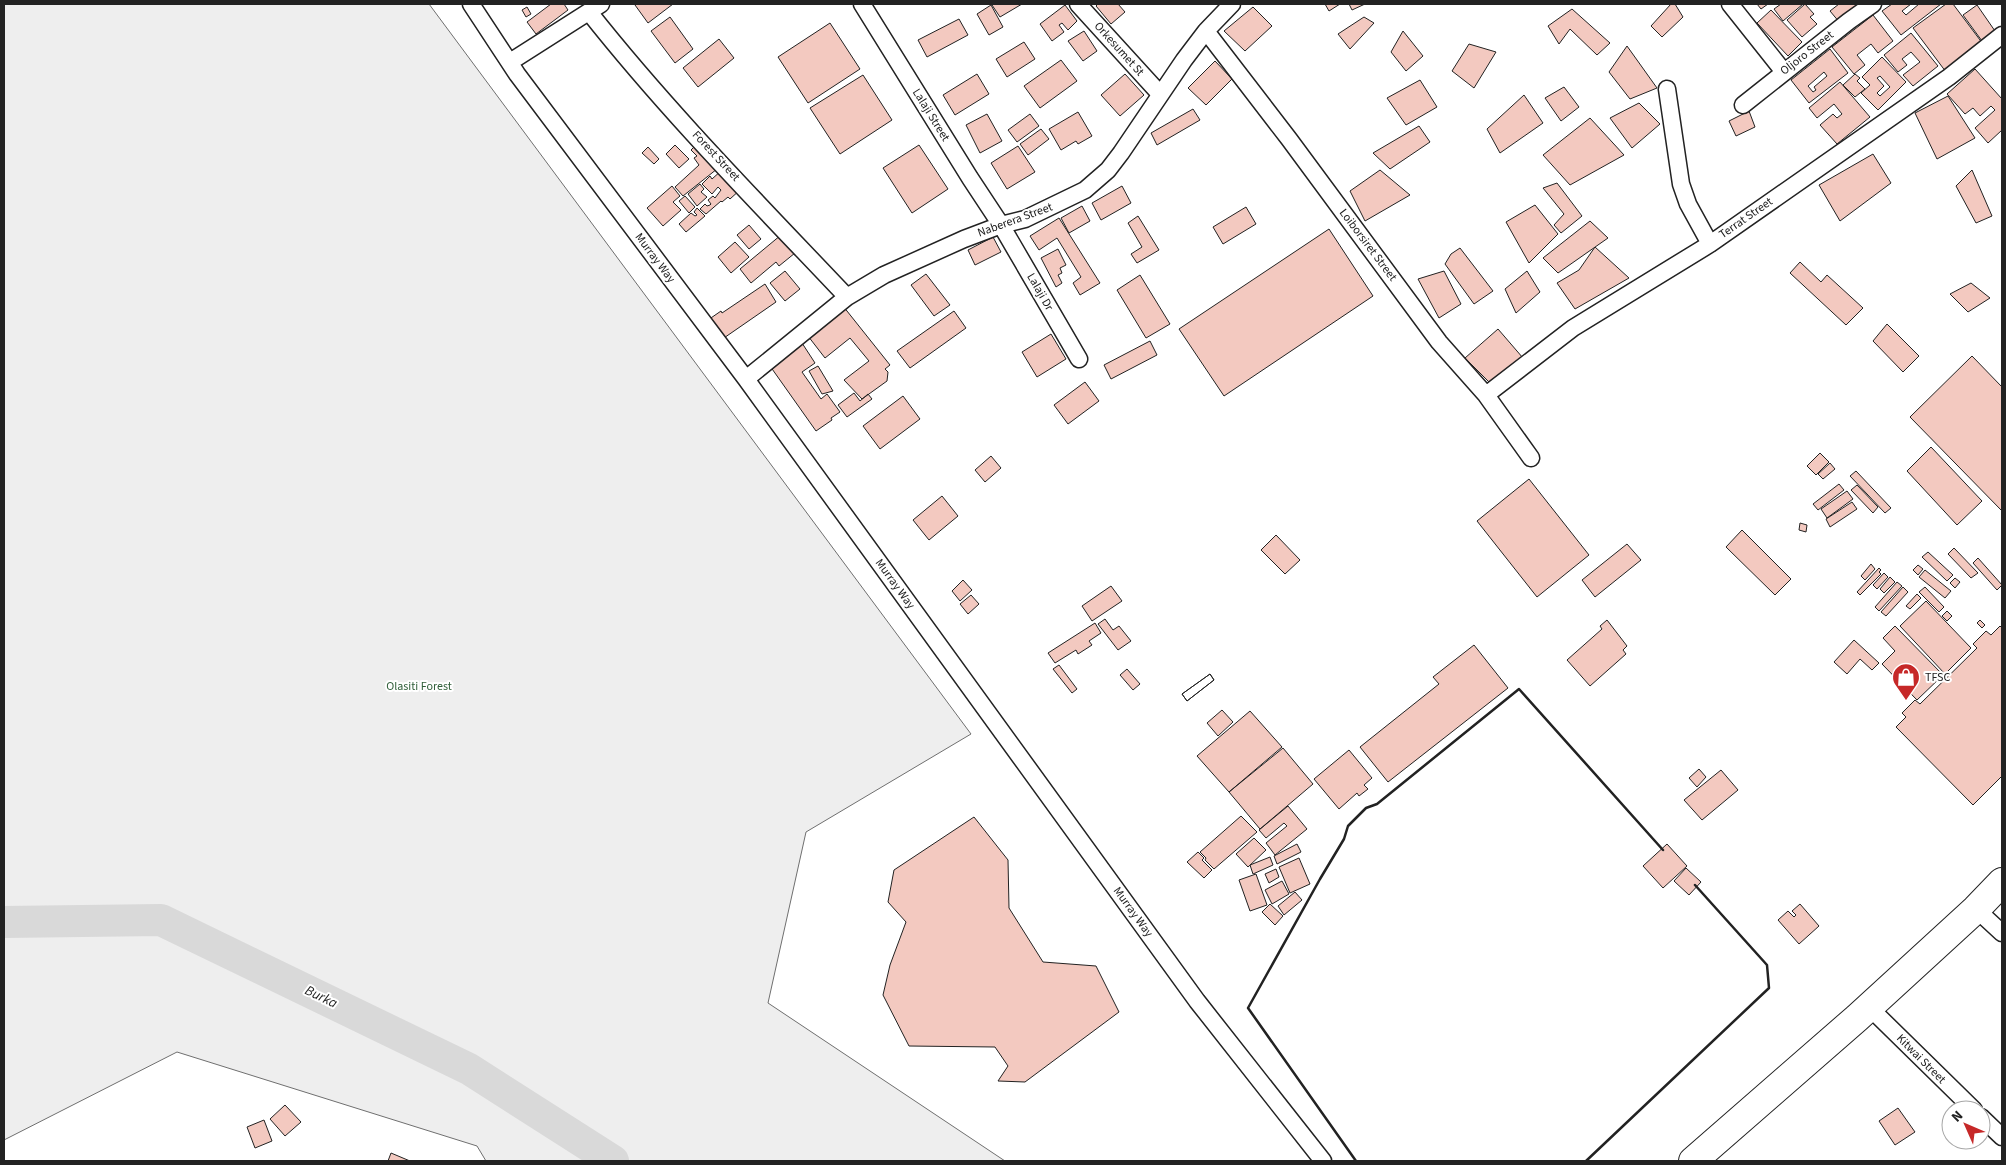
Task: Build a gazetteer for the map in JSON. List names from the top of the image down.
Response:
{
  "streets": {
    "street": [
      "Orkesumet St",
      "Oljoro Street",
      "Lalaji Street",
      "Forest Street",
      "Terrat Street",
      "Naberera Street",
      "Loiborsiret Street",
      "Murray Way",
      "Lalaji Dr",
      "Kitwai Street"
    ]
  },
  "crossings": [
    ["Orkesumet St", "Naberera Street"],
    ["Lalaji Street", "Naberera Street"],
    ["Lalaji Street", "Lalaji Dr"],
    ["Forest Street", "Naberera Street"],
    ["Terrat Street", "Loiborsiret Street"],
    ["Naberera Street", "Loiborsiret Street"],
    ["Naberera Street", "Murray Way"],
    ["Naberera Street", "Lalaji Dr"]
  ],
  "water": ["Burka"],
  "parks": ["Olasiti Forest"],
  "places": {
    "shop": ["TFSC"]
  },
  "north": "top left"
}
